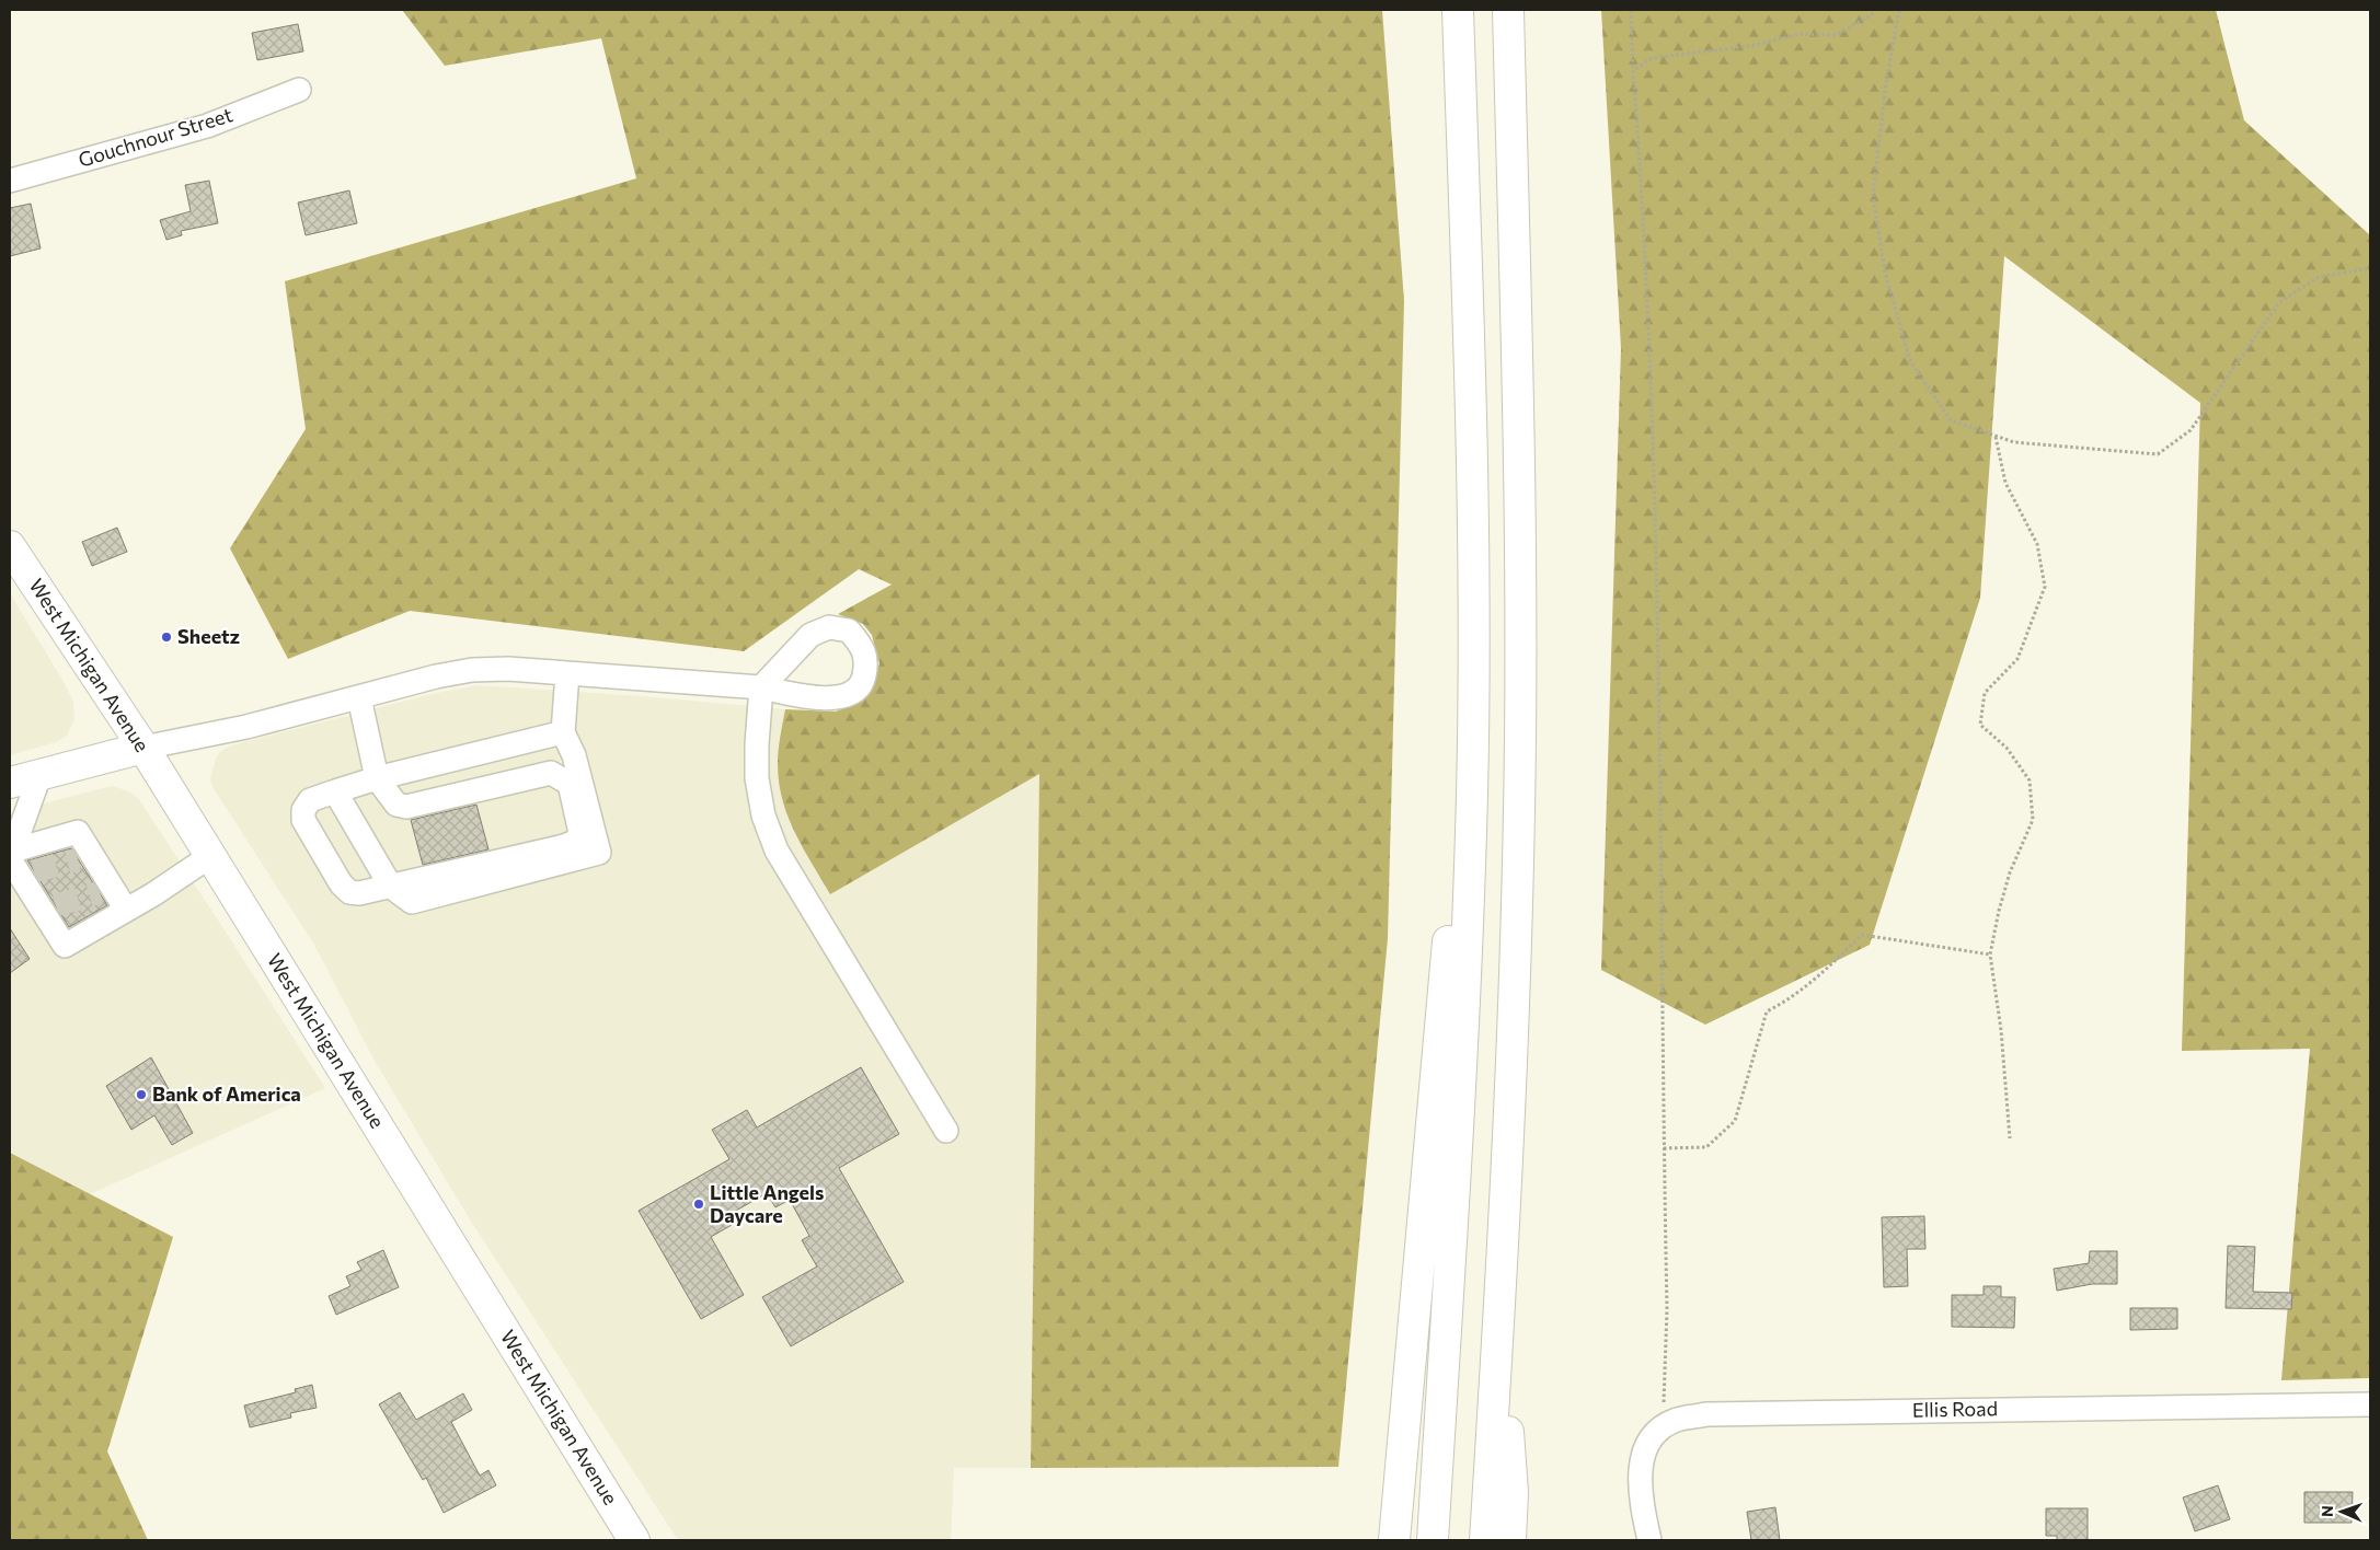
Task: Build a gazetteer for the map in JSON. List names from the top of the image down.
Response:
{
  "streets": {
    "main road": ["West Michigan Avenue"],
    "street": ["Gouchnour Street", "Ellis Road"]
  },
  "places": ["Sheetz", "Bank of America", "Little Angels Daycare"],
  "north": "left"
}
